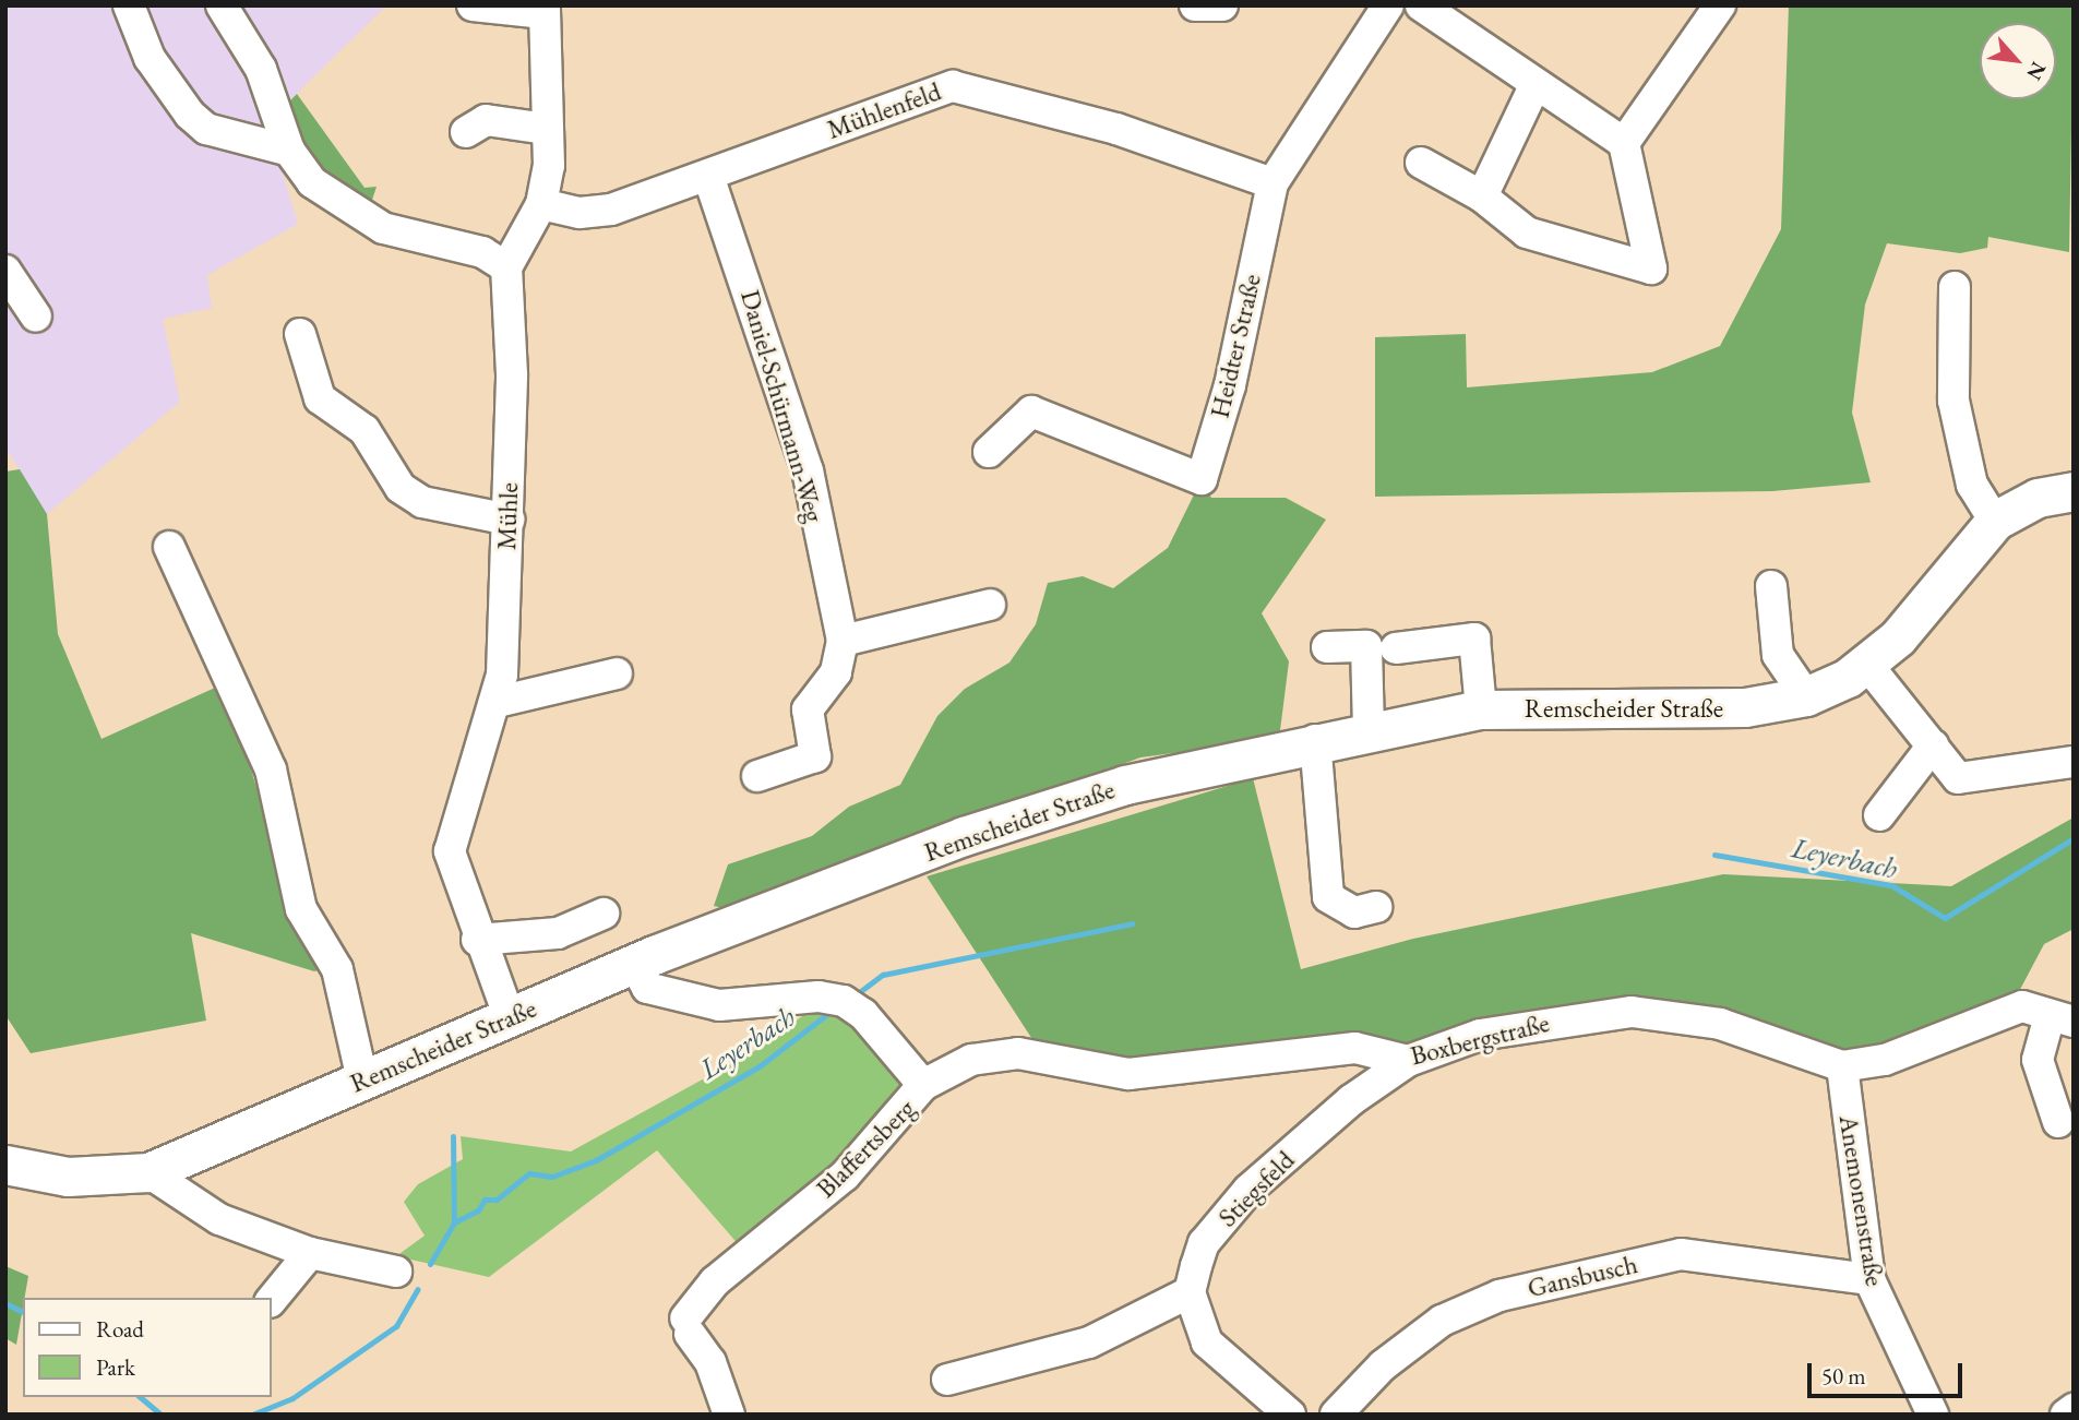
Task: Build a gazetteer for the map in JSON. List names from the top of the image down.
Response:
{
  "streets": {
    "main road": ["Remscheider Straße"],
    "street": [
      "Mühlenfeld",
      "Heidter Straße",
      "Daniel-Schürmann-Weg",
      "Mühle",
      "Boxbergstraße",
      "Blaffertsberg",
      "Stiegsfeld",
      "Anemonenstraße",
      "Gansbusch"
    ]
  },
  "crossings": [
    ["Mühlenfeld", "Heidter Straße"],
    ["Mühlenfeld", "Daniel-Schürmann-Weg"],
    ["Mühlenfeld", "Mühle"],
    ["Mühle", "Remscheider Straße"],
    ["Remscheider Straße", "Blaffertsberg"],
    ["Boxbergstraße", "Blaffertsberg"],
    ["Boxbergstraße", "Stiegsfeld"],
    ["Boxbergstraße", "Anemonenstraße"],
    ["Anemonenstraße", "Gansbusch"]
  ],
  "water": ["Leyerbach"],
  "legend": ["Road", "Park"],
  "scale_bar": "50 m",
  "north": "bottom right"
}
